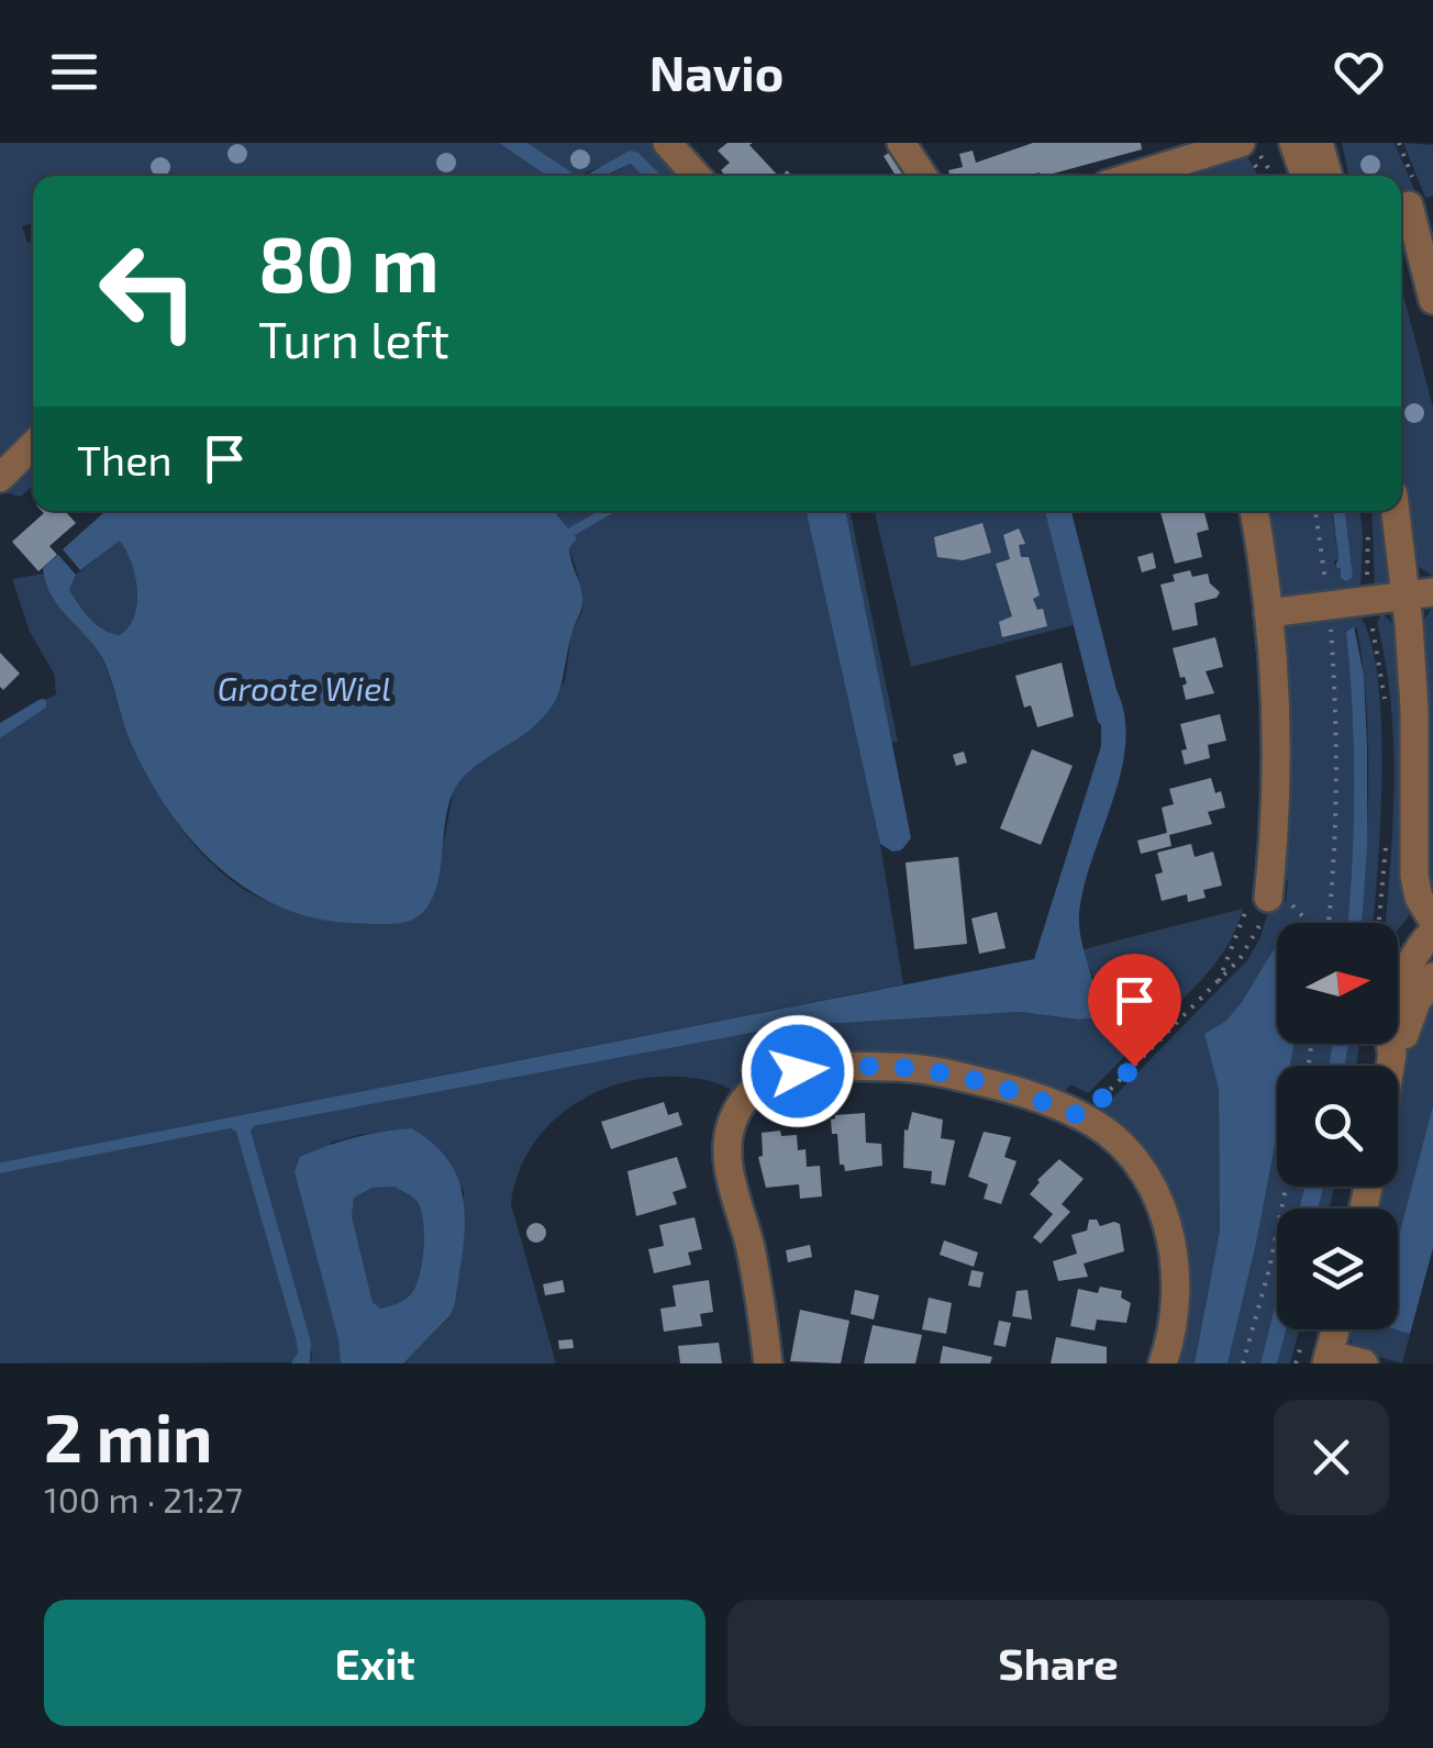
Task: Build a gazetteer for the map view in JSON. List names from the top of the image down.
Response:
{
  "water": ["Groote Wiel"],
  "north": "right",
  "page": {
    "header": "Navio",
    "turn": ["80 m", "Turn left"],
    "then": "Then",
    "heading": ["2 min", "100 m · 21:27"],
    "buttons": ["Exit", "Share"]
  }
}
